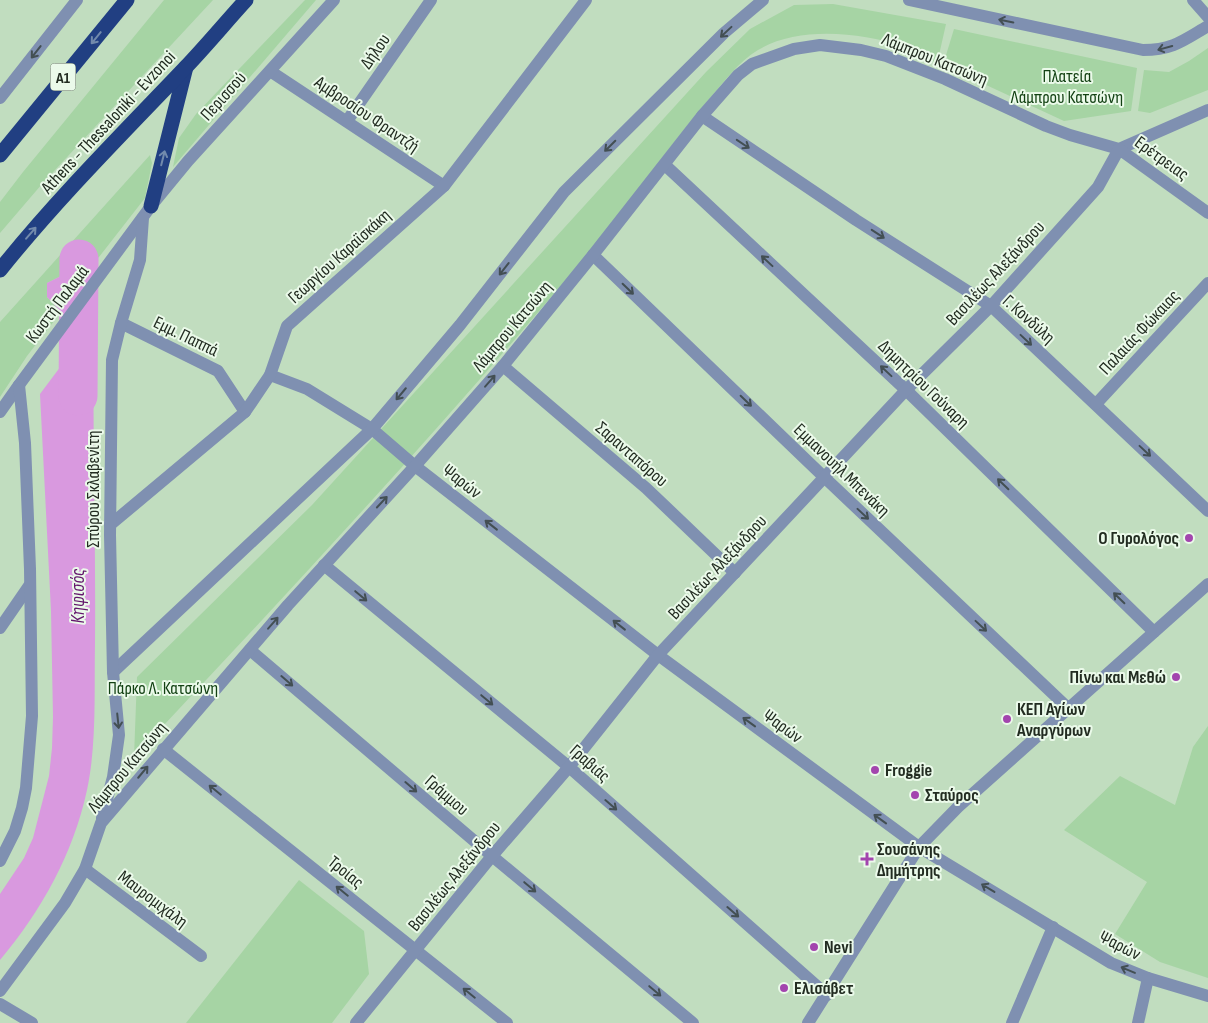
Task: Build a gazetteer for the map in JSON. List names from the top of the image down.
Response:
{
  "streets": {
    "highway": ["Α1", "Athens - Thessaloniki - Evzonoi"],
    "street": [
      "Δήλου",
      "Λάμπρου Κατσώνη",
      "Περισσού",
      "Αμβροσίου Φραντζή",
      "Ερέτρειας",
      "Γεωργίου Καραϊσκάκη",
      "Βασιλέως Αλεξάνδρου",
      "Κωστή Παλαμά",
      "Γ. Κονδύλη",
      "Παλαιάς Φώκαιας",
      "Εμμ. Παππά",
      "Δημητρίου Γούναρη",
      "Σαρανταπόρου",
      "Εμμανουήλ Μπενάκη",
      "Ψαρών",
      "Σπύρου Σκλαβενίτη",
      "Γραβιάς",
      "Γράμμου",
      "Τροίας",
      "Μαυρομιχάλη"
    ]
  },
  "crossings": [
    ["Δήλου", "Αμβροσίου Φραντζή"],
    ["Λάμπρου Κατσώνη", "Ερέτρειας"],
    ["Λάμπρου Κατσώνη", "Βασιλέως Αλεξάνδρου"],
    ["Λάμπρου Κατσώνη", "Γ. Κονδύλη"],
    ["Λάμπρου Κατσώνη", "Δημητρίου Γούναρη"],
    ["Λάμπρου Κατσώνη", "Σαρανταπόρου"],
    ["Λάμπρου Κατσώνη", "Εμμανουήλ Μπενάκη"],
    ["Λάμπρου Κατσώνη", "Ψαρών"],
    ["Λάμπρου Κατσώνη", "Σπύρου Σκλαβενίτη"],
    ["Λάμπρου Κατσώνη", "Γραβιάς"],
    ["Λάμπρου Κατσώνη", "Γράμμου"],
    ["Λάμπρου Κατσώνη", "Τροίας"],
    ["Λάμπρου Κατσώνη", "Μαυρομιχάλη"],
    ["Περισσού", "Αμβροσίου Φραντζή"],
    ["Περισσού", "Κωστή Παλαμά"],
    ["Περισσού", "Σπύρου Σκλαβενίτη"],
    ["Αμβροσίου Φραντζή", "Γεωργίου Καραϊσκάκη"],
    ["Ερέτρειας", "Βασιλέως Αλεξάνδρου"],
    ["Γεωργίου Καραϊσκάκη", "Εμμ. Παππά"],
    ["Γεωργίου Καραϊσκάκη", "Σπύρου Σκλαβενίτη"],
    ["Βασιλέως Αλεξάνδρου", "Γ. Κονδύλη"],
    ["Βασιλέως Αλεξάνδρου", "Δημητρίου Γούναρη"],
    ["Βασιλέως Αλεξάνδρου", "Σαρανταπόρου"],
    ["Βασιλέως Αλεξάνδρου", "Εμμανουήλ Μπενάκη"],
    ["Βασιλέως Αλεξάνδρου", "Ψαρών"],
    ["Βασιλέως Αλεξάνδρου", "Γραβιάς"],
    ["Βασιλέως Αλεξάνδρου", "Γράμμου"],
    ["Βασιλέως Αλεξάνδρου", "Τροίας"],
    ["Κωστή Παλαμά", "Σπύρου Σκλαβενίτη"],
    ["Γ. Κονδύλη", "Παλαιάς Φώκαιας"],
    ["Εμμ. Παππά", "Σπύρου Σκλαβενίτη"]
  ],
  "one_way": [
    "Γ. Κονδύλη",
    "Δημητρίου Γούναρη",
    "Εμμανουήλ Μπενάκη",
    "Ψαρών",
    "Γραβιάς",
    "Γράμμου",
    "Τροίας"
  ],
  "water": ["Κηφισός"],
  "parks": ["Πλατεία Λάμπρου Κατσώνη", "Πάρκο Λ. Κατσώνη"],
  "places": {
    "other": [
      "Ο Γυρολόγος",
      "Πίνω και Μεθώ",
      "ΚΕΠ Αγίων Αναργύρων",
      "Froggie",
      "Σταύρος",
      "Nevi",
      "Ελισάβετ"
    ],
    "health": ["Σουσάνης Δημήτρης"]
  }
}
